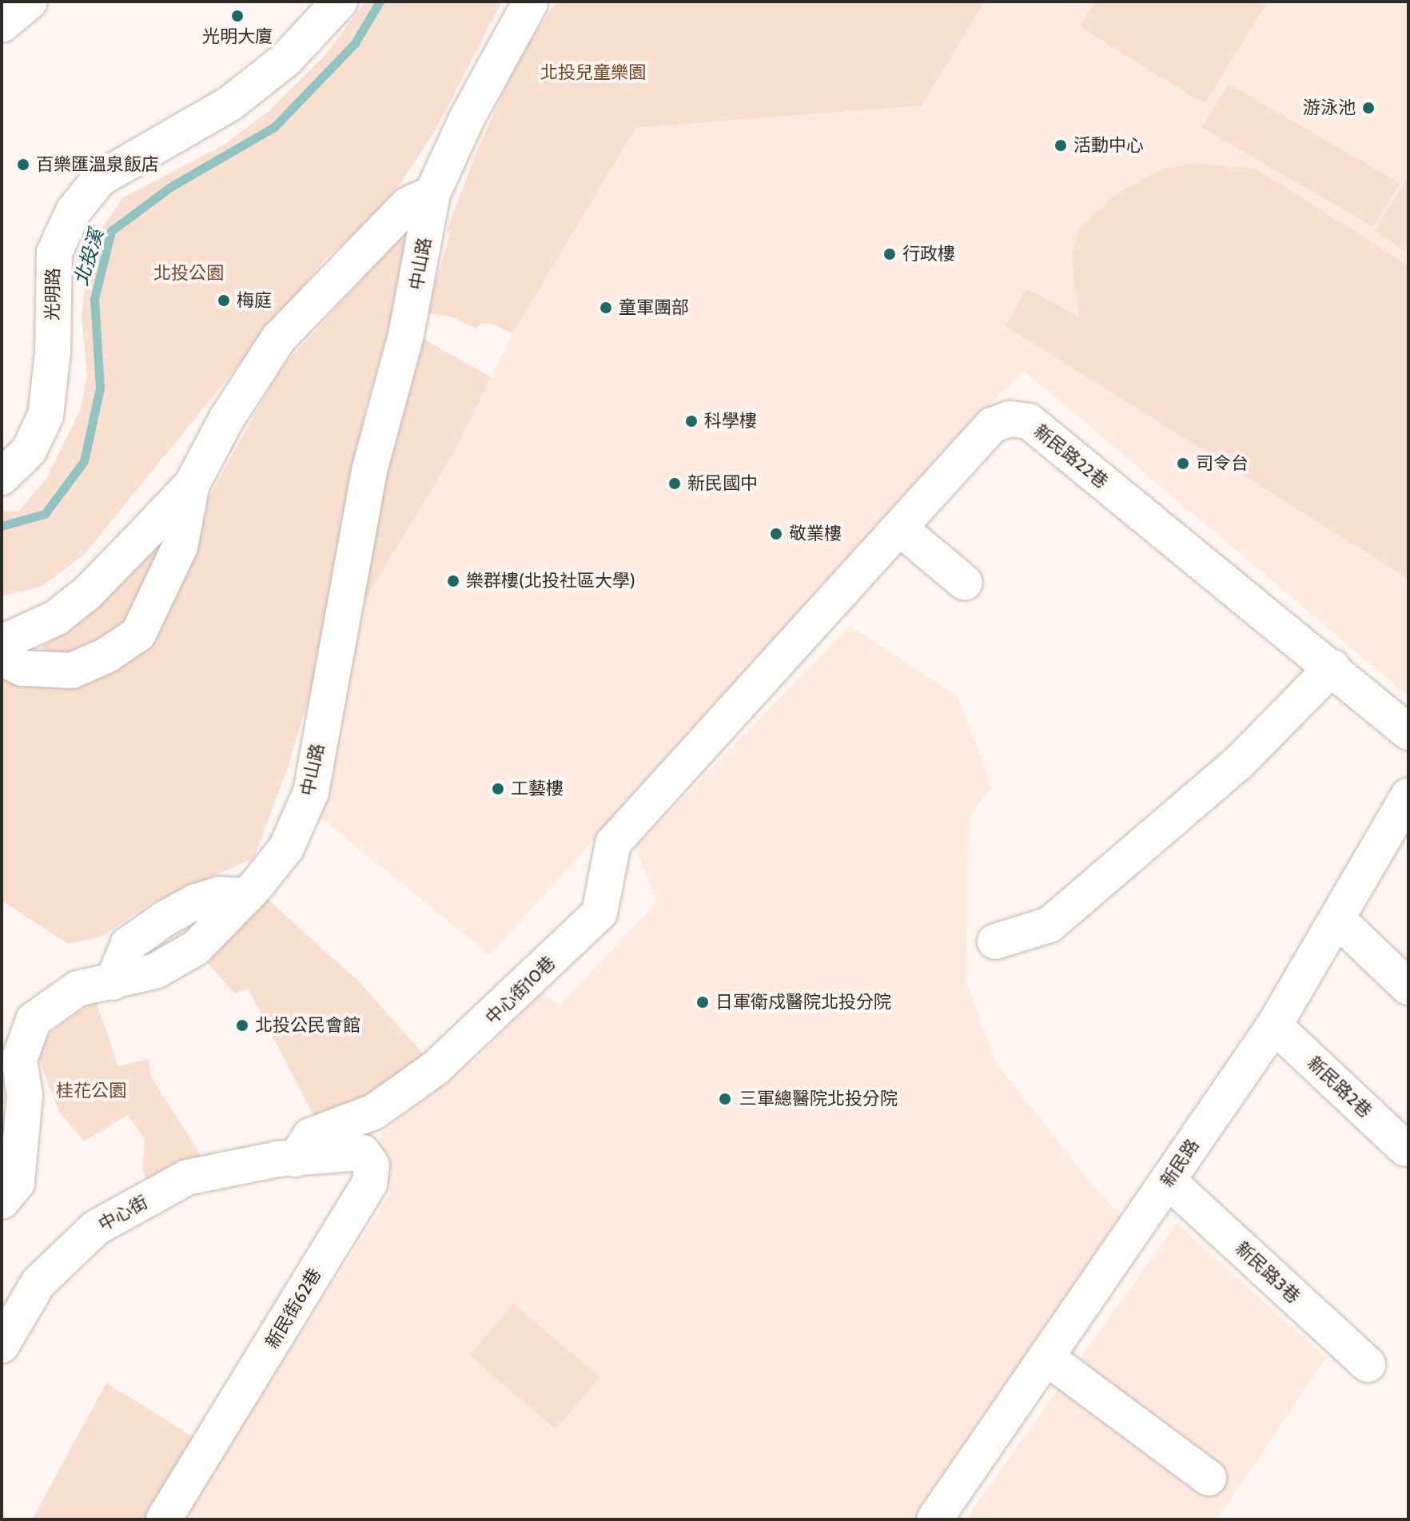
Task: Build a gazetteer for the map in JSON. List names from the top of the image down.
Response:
{
  "streets": {
    "street": [
      "中山路",
      "光明路",
      "新民路22巷",
      "中心街10巷",
      "新民路2巷",
      "新民路",
      "中心街",
      "新民路3巷",
      "新民街62巷"
    ]
  },
  "crossings": [
    ["新民路22巷", "中心街10巷"],
    ["中心街10巷", "中心街"],
    ["中心街10巷", "新民街62巷"],
    ["新民路2巷", "新民路"],
    ["新民路", "新民路3巷"],
    ["中心街", "新民街62巷"]
  ],
  "water": ["北投溪"],
  "parks": ["北投兒童樂園", "北投公園", "桂花公園"],
  "places": [
    "光明大廈",
    "游泳池",
    "活動中心",
    "百樂匯溫泉飯店",
    "行政樓",
    "梅庭",
    "童軍團部",
    "科學樓",
    "司令台",
    "新民國中",
    "敬業樓",
    "樂群樓(北投社區大學)",
    "工藝樓",
    "日軍衛戍醫院北投分院",
    "北投公民會館",
    "三軍總醫院北投分院"
  ]
}
